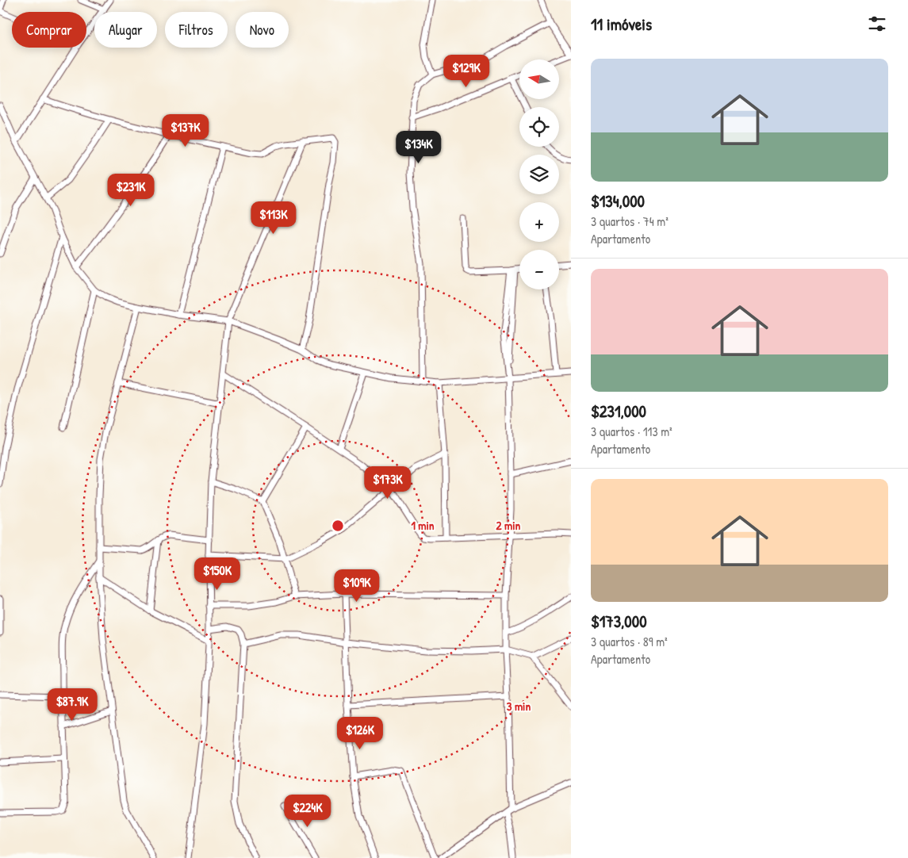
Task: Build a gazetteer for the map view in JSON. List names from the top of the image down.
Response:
{
  "north": "left",
  "page": {
    "heading": "11 imóveis",
    "chip": [
      "Comprar",
      "Alugar",
      "Filtros",
      "Novo"
    ],
    "list": [
      {
        "name": "$134,000",
        "note": "3 quartos · 74 m² · Apartamento"
      },
      {
        "name": "$231,000",
        "note": "3 quartos · 113 m² · Apartamento"
      },
      {
        "name": "$173,000",
        "note": "3 quartos · 89 m² · Apartamento"
      }
    ],
    "price": [
      "$129K",
      "$137K",
      "$134K",
      "$231K",
      "$113K",
      "$173K",
      "$150K",
      "$109K",
      "$87.9K",
      "$126K",
      "$224K"
    ],
    "map_buttons": ["+", "−"]
  },
  "rings": ["1 min", "2 min", "3 min"]
}
